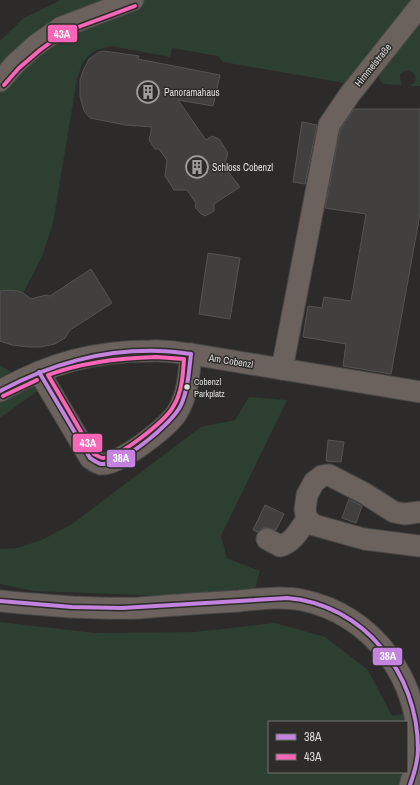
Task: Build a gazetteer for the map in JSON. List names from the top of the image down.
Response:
{
  "streets": {
    "street": ["Himmelstraße", "Am Cobenzl"]
  },
  "crossings": [
    ["Himmelstraße", "Am Cobenzl"]
  ],
  "places": {
    "building": ["Panoramahaus", "Schloss Cobenzl"],
    "other": ["Cobenzl Parkplatz"]
  },
  "lines": ["transit line 43A", "transit line 38A"],
  "legend": ["38A", "43A"]
}
